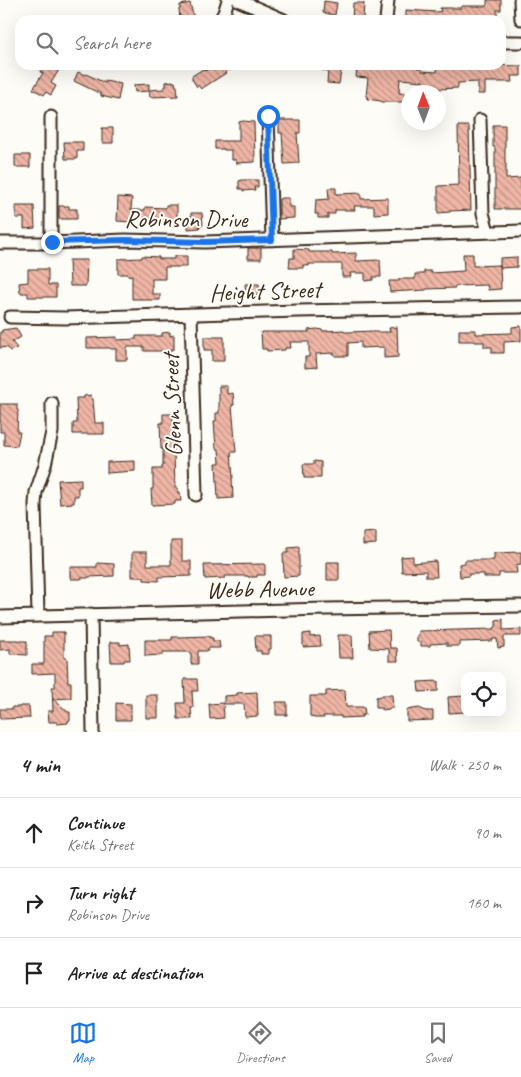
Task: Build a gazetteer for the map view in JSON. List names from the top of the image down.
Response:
{
  "streets": {
    "street": [
      "Robinson Drive",
      "Height Street",
      "Glenn Street",
      "Webb Avenue"
    ]
  },
  "crossings": [
    ["Height Street", "Glenn Street"]
  ],
  "north": "top",
  "page": {
    "search": "Search here",
    "heading": ["4 min", "Walk · 250 m"],
    "list": [
      ["Continue", "Keith Street", "90 m"],
      ["Turn right", "Robinson Drive", "160 m"],
      "Arrive at destination"
    ],
    "nav": ["Map", "Directions", "Saved"]
  }
}
